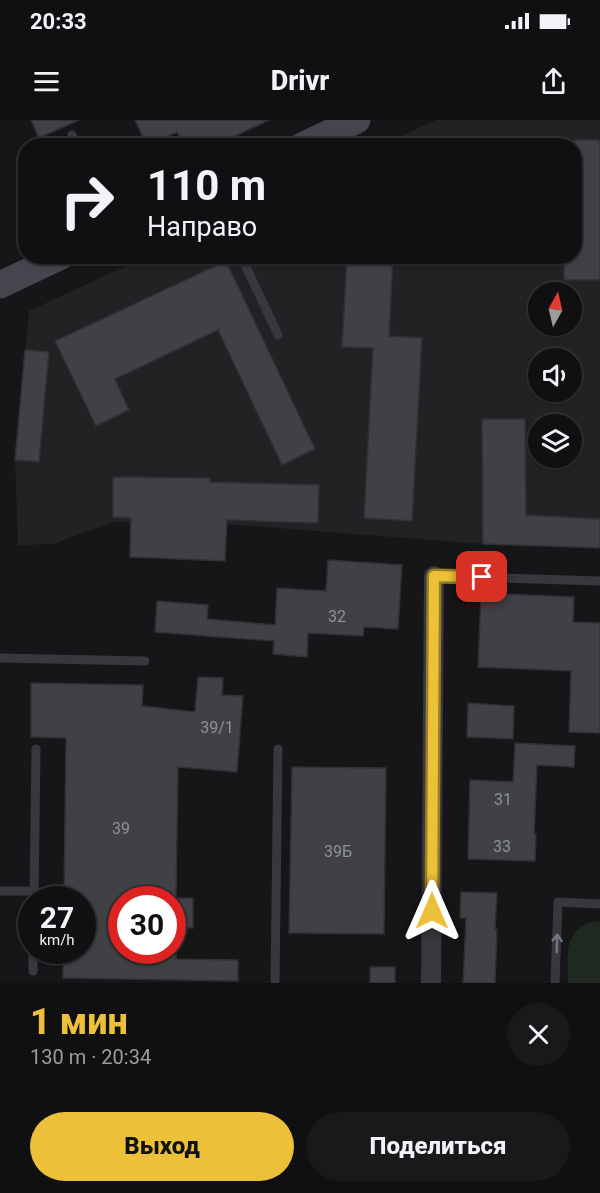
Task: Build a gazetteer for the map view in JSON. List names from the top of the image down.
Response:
{
  "house_numbers": [
    "32",
    "39/1",
    "31",
    "39",
    "33",
    "39Б"
  ],
  "north": "top",
  "page": {
    "status": "20:33",
    "header": "Drivr",
    "turn": ["110 m", "Направо"],
    "speed": "27 km/h",
    "limit": "30",
    "heading": ["1 мин", "130 m · 20:34"],
    "buttons": ["Выход", "Поделиться"]
  }
}
